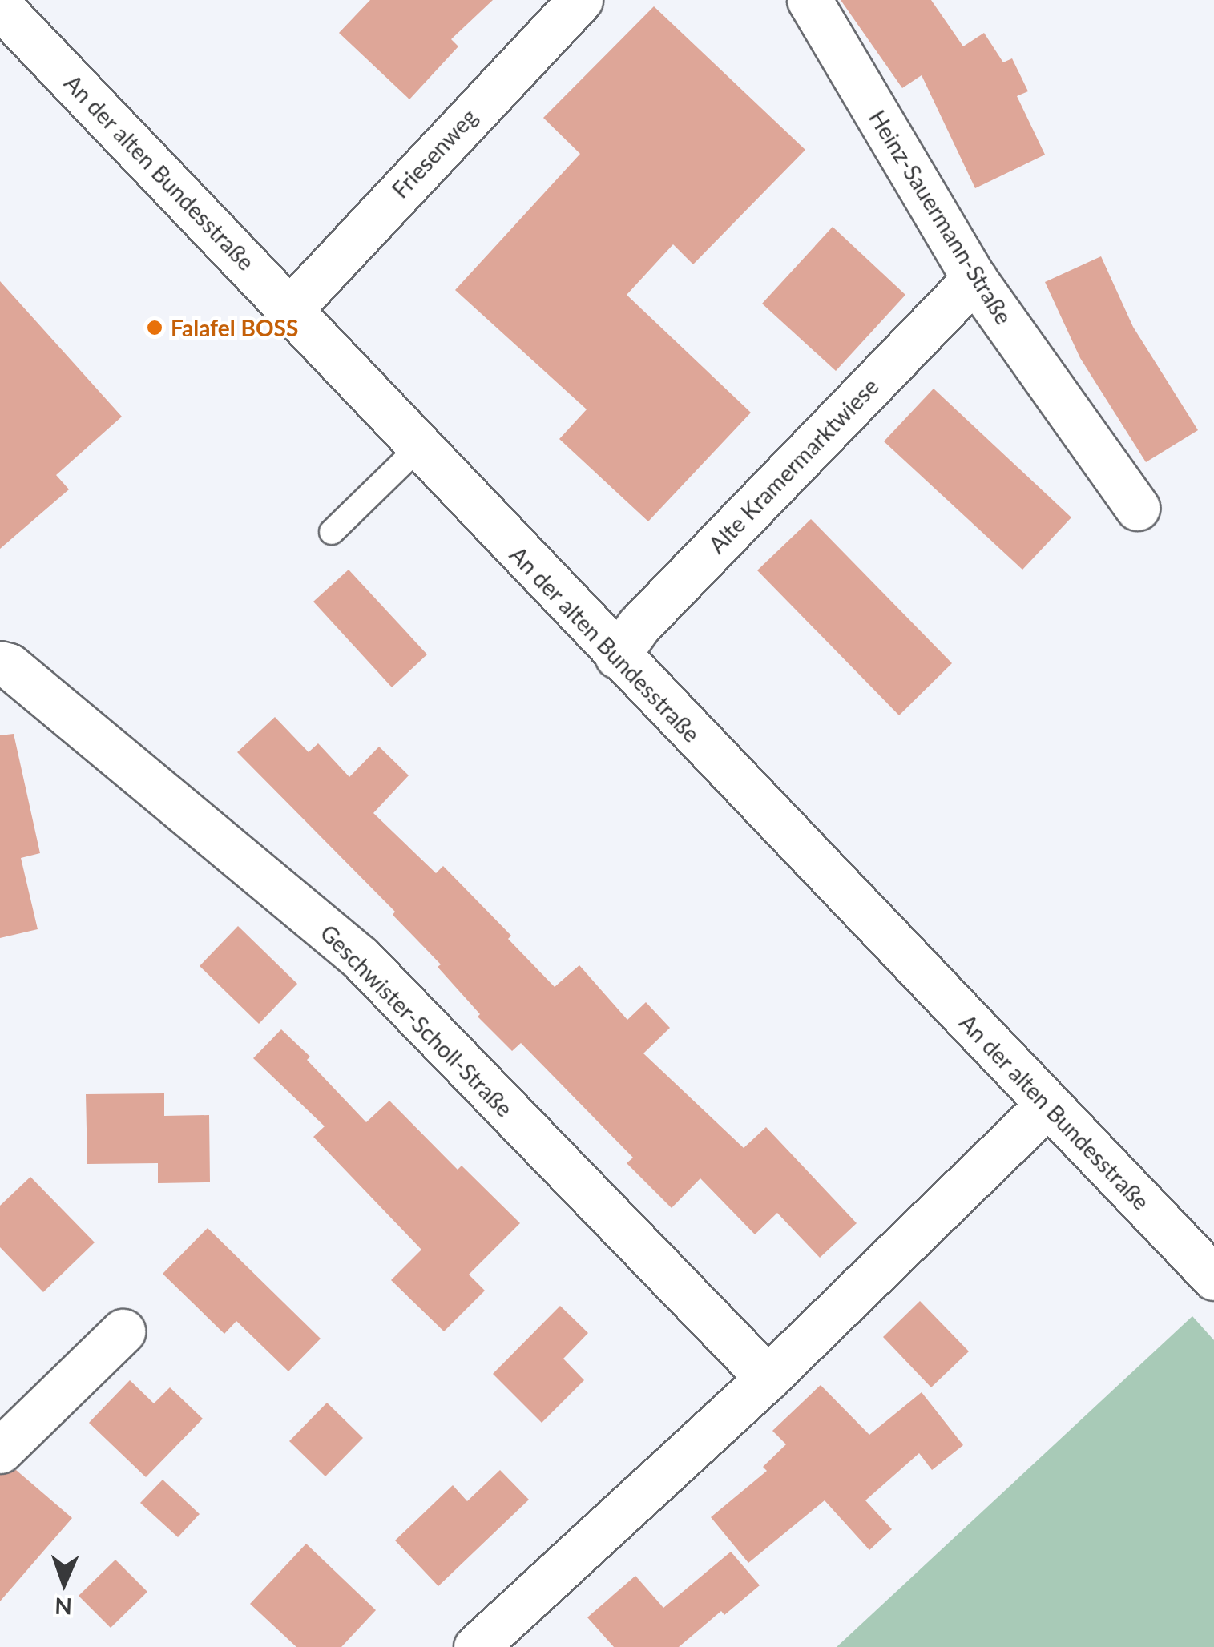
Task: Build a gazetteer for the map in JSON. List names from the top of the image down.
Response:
{
  "streets": {
    "street": [
      "Friesenweg",
      "An der alten Bundesstraße",
      "Heinz-Sauermann-Straße",
      "Alte Kramermarktwiese",
      "Geschwister-Scholl-Straße"
    ]
  },
  "crossings": [
    ["Friesenweg", "An der alten Bundesstraße"],
    ["An der alten Bundesstraße", "Alte Kramermarktwiese"],
    ["Heinz-Sauermann-Straße", "Alte Kramermarktwiese"]
  ],
  "places": ["Falafel BOSS"],
  "north": "bottom"
}
